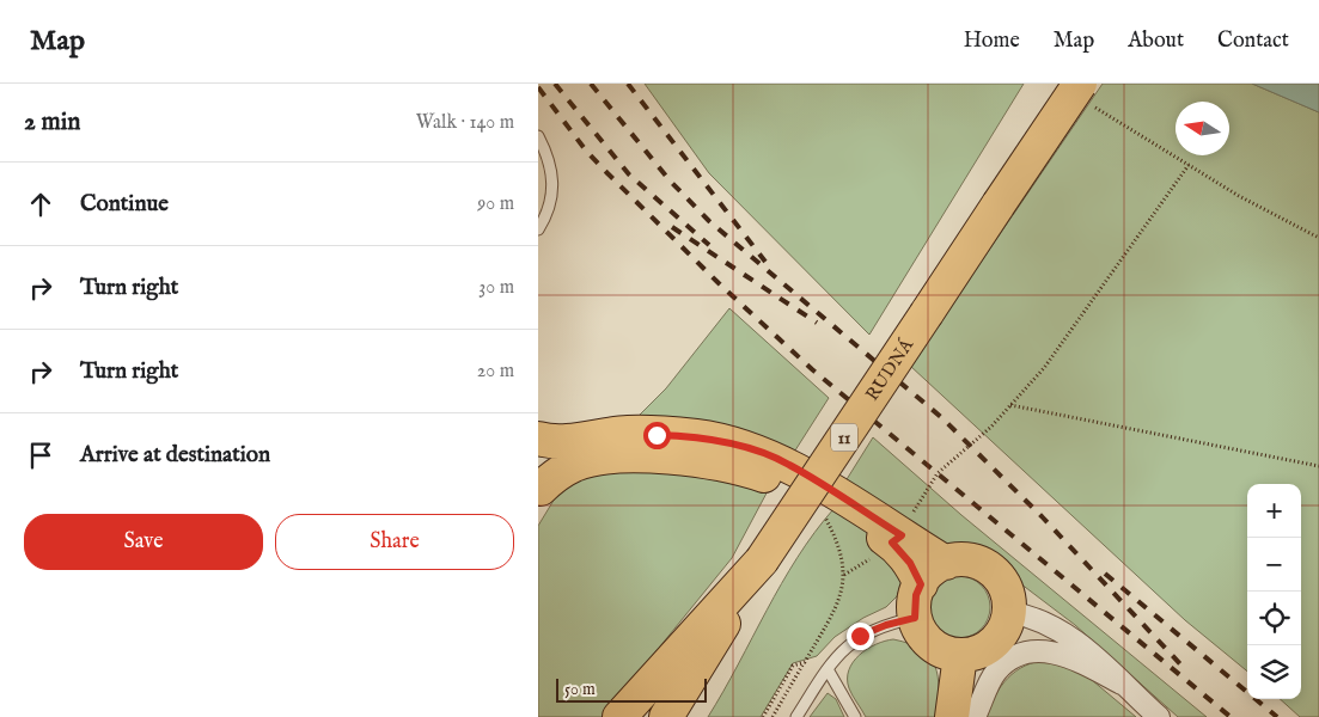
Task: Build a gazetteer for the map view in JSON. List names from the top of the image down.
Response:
{
  "streets": {
    "main road": ["RUDNÁ", "11"]
  },
  "scale_bar": "50 m",
  "north": "left",
  "page": {
    "header": "Map",
    "nav": [
      "Home",
      "Map",
      "About",
      "Contact"
    ],
    "heading": ["2 min", "Walk · 140 m"],
    "list": [
      ["Continue", "90 m"],
      ["Turn right", "30 m"],
      ["Turn right", "20 m"],
      "Arrive at destination"
    ],
    "map_buttons": ["+", "−"],
    "buttons": ["Save", "Share"],
    "scale": "50 m"
  }
}
